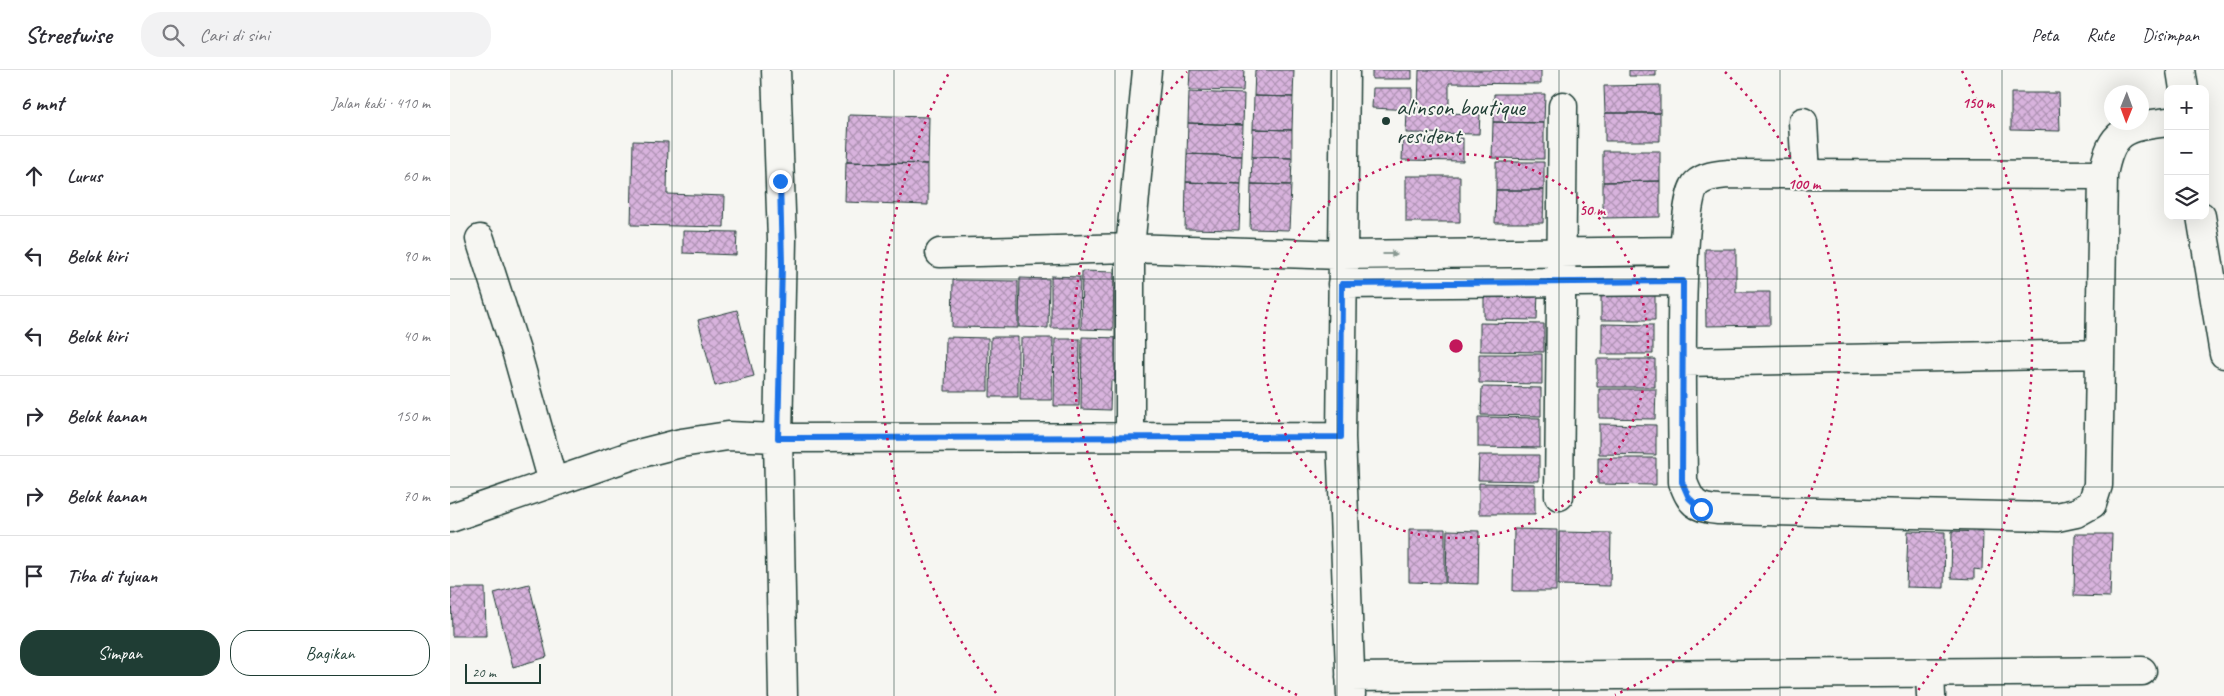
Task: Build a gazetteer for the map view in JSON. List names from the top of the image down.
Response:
{
  "places": ["alinson boutique resident"],
  "scale_bar": "20 m",
  "north": "bottom",
  "page": {
    "header": "Streetwise",
    "search": "Cari di sini",
    "nav": ["Peta", "Rute", "Disimpan"],
    "heading": ["6 mnt", "Jalan kaki · 410 m"],
    "map_buttons": ["+", "−"],
    "list": [
      ["Lurus", "60 m"],
      ["Belok kiri", "90 m"],
      ["Belok kiri", "40 m"],
      ["Belok kanan", "150 m"],
      ["Belok kanan", "70 m"],
      "Tiba di tujuan"
    ],
    "buttons": ["Simpan", "Bagikan"],
    "scale": "20 m"
  },
  "rings": ["150 m", "100 m", "50 m"]
}
